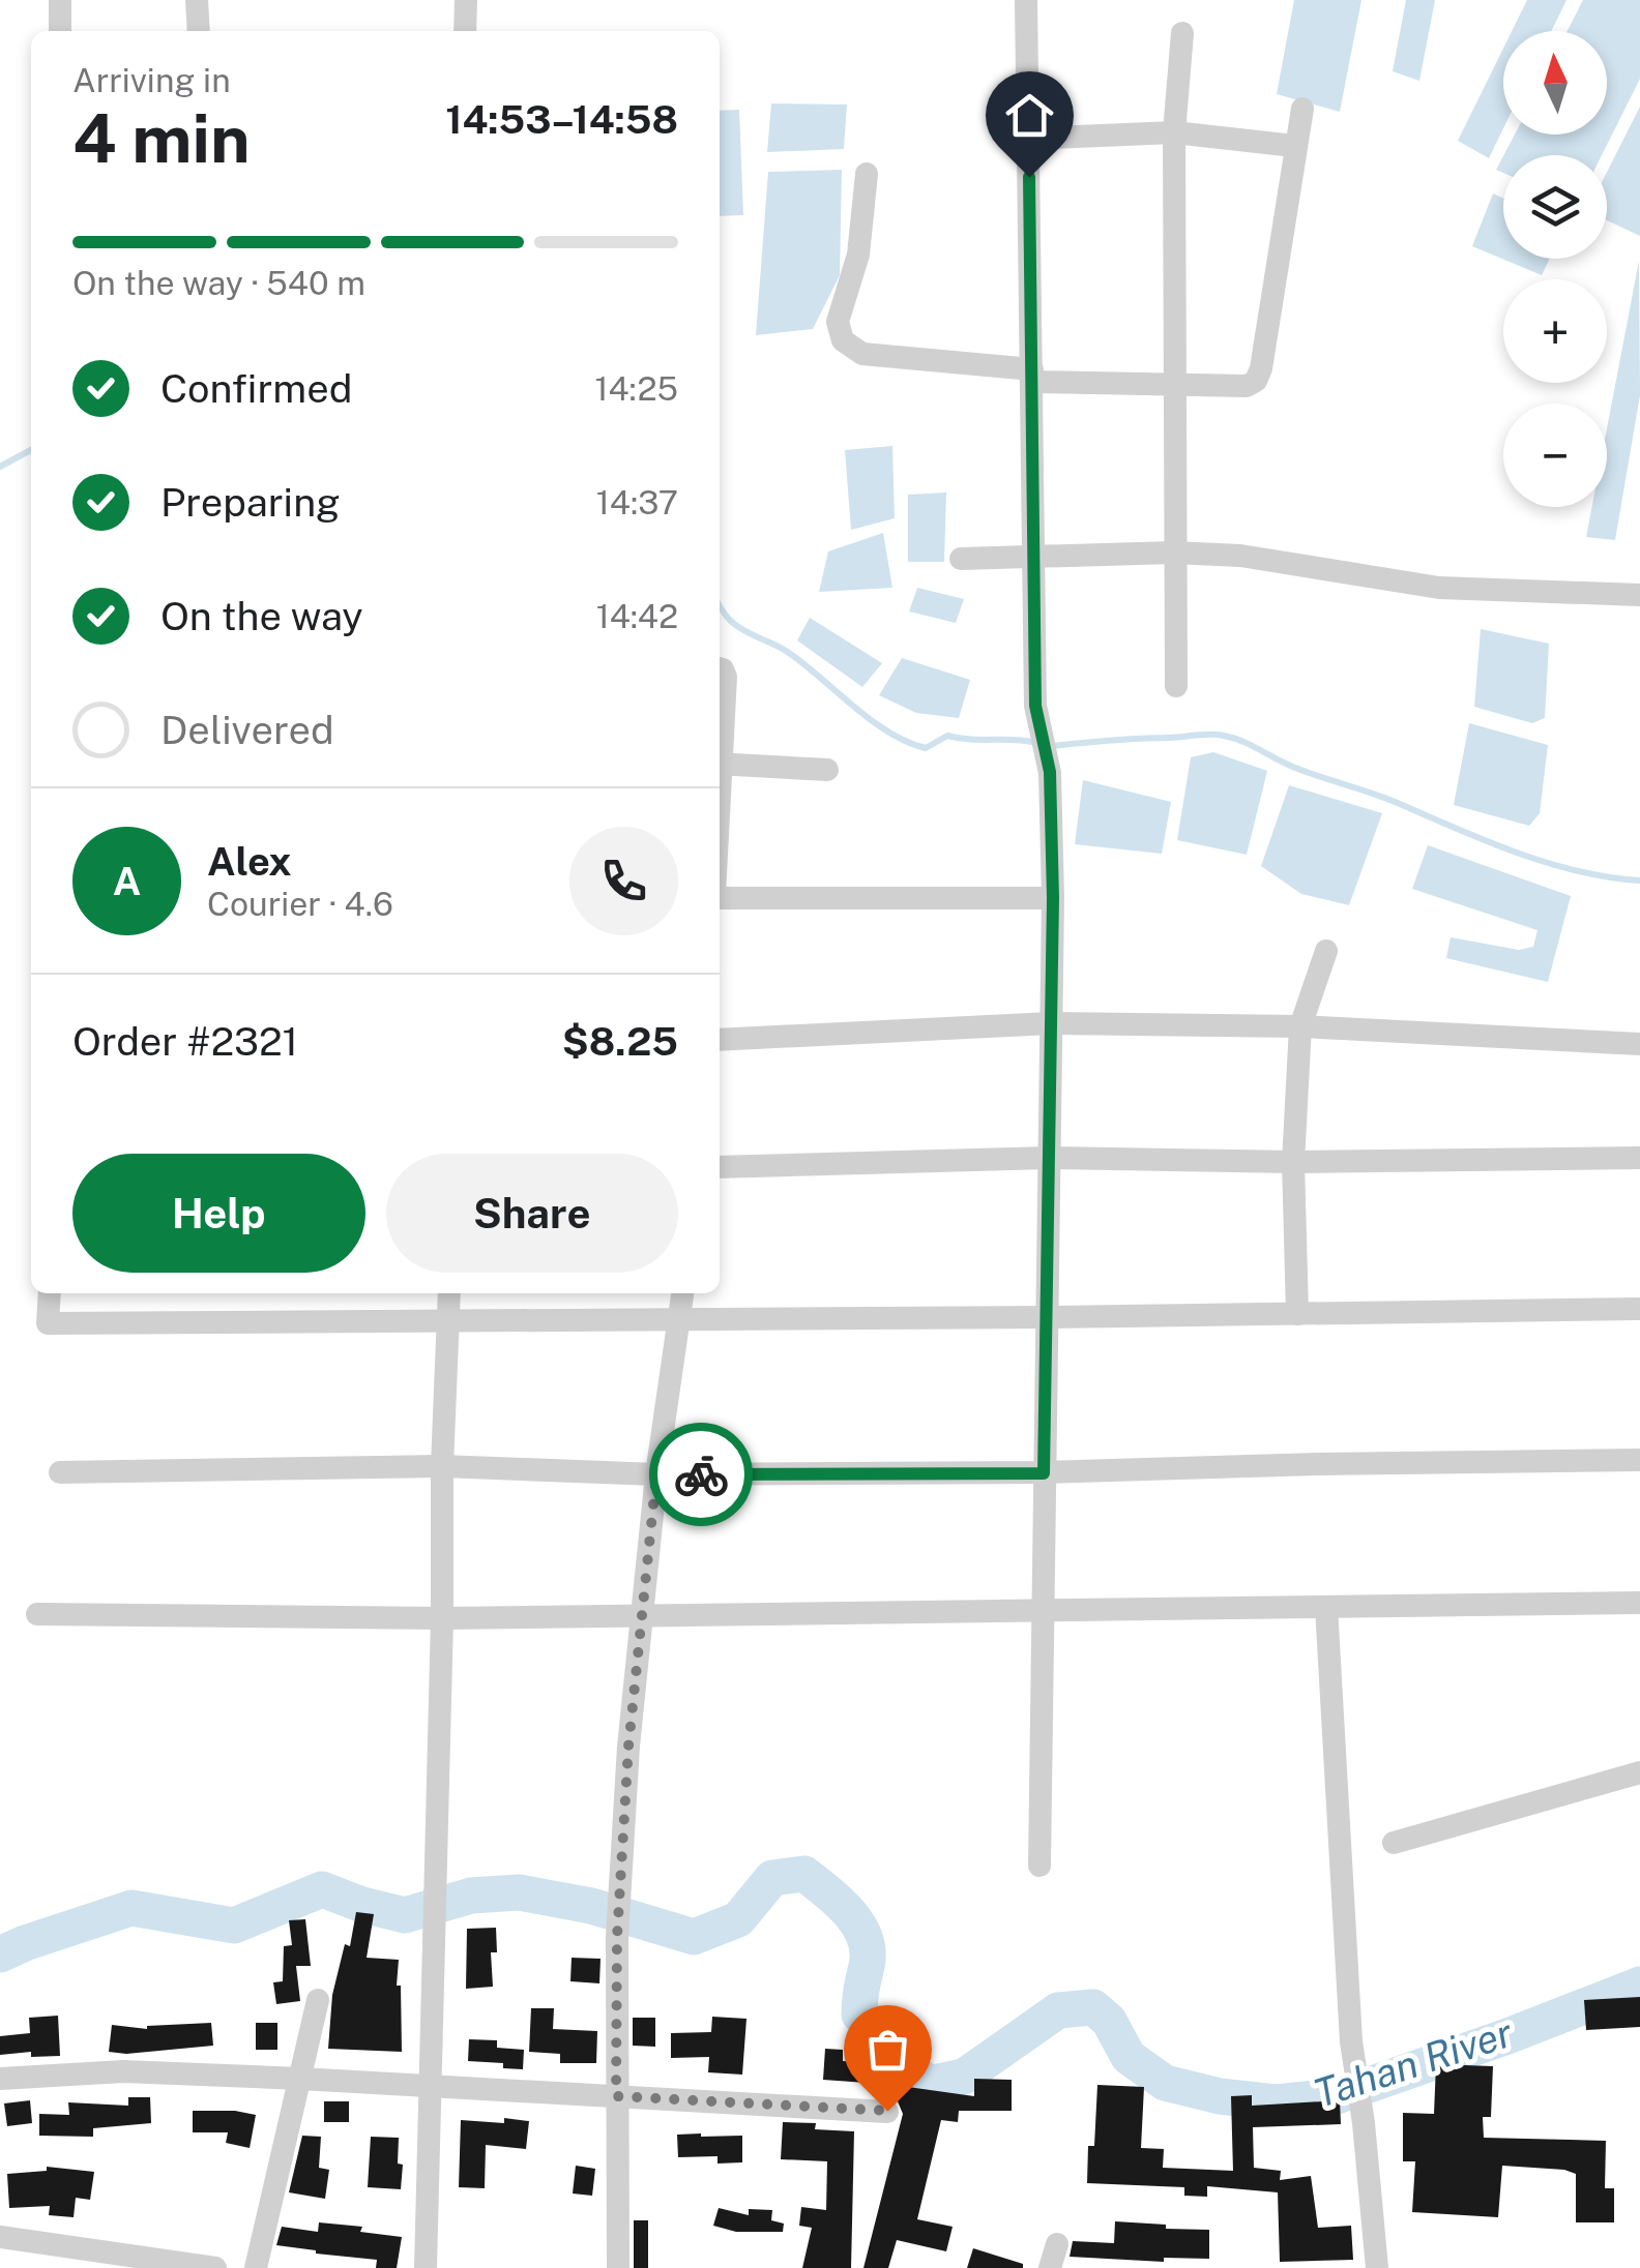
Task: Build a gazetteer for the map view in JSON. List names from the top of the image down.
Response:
{
  "water": ["Tahan River"],
  "north": "top",
  "page": {
    "map_buttons": ["+", "−"],
    "heading": ["4 min", "Arriving in", "14:53–14:58"],
    "panel": [
      "Alex",
      "Courier · 4.6",
      "Order #2321",
      "$8.25"
    ],
    "bar": "On the way · 540 m",
    "list": [
      ["Confirmed", "14:25"],
      ["Preparing", "14:37"],
      ["On the way", "14:42"],
      "Delivered"
    ],
    "round": "A",
    "buttons": ["Help", "Share"]
  }
}
